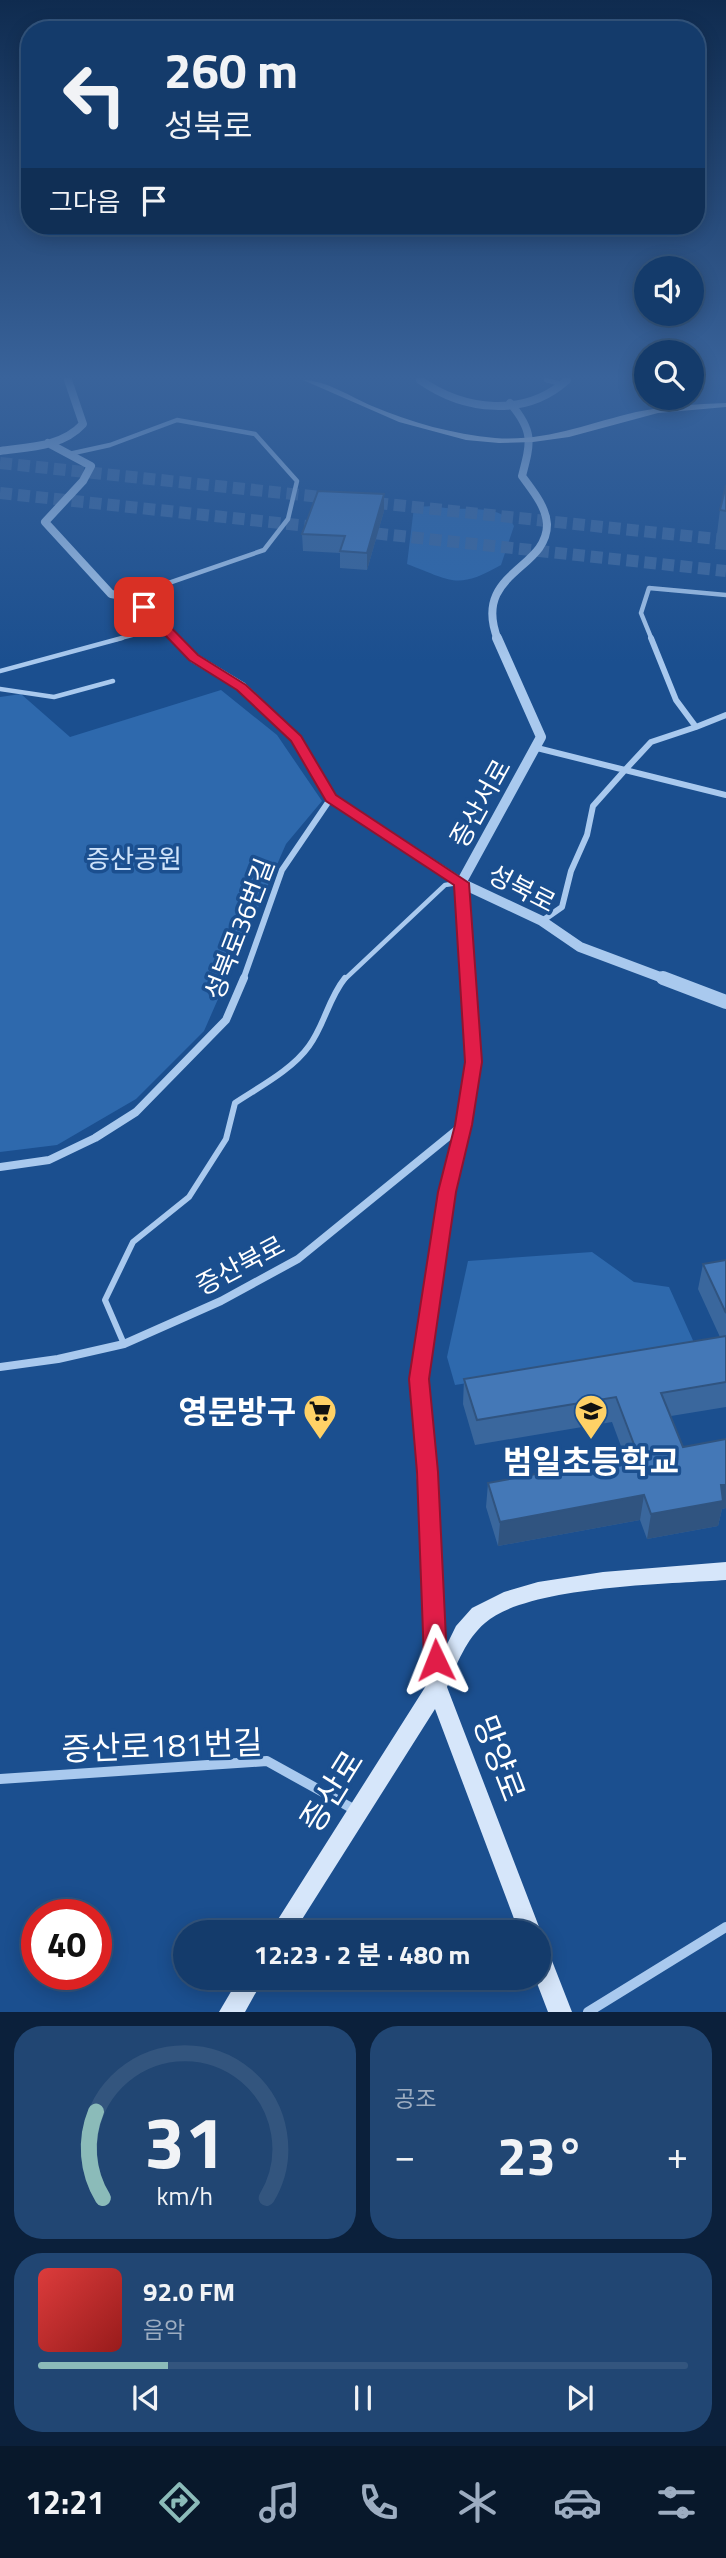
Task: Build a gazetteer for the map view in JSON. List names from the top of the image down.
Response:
{
  "streets": {
    "main road": ["망양로", "증산로"],
    "street": [
      "증산서로",
      "성북로",
      "성북로36번길",
      "증산북로",
      "증산로181번길"
    ]
  },
  "crossings": [
    ["증산서로", "성북로"],
    ["증산서로", "증산북로"],
    ["증산서로", "망양로"],
    ["증산서로", "증산로"],
    ["성북로", "성북로36번길"],
    ["증산로181번길", "증산로"],
    ["망양로", "증산로"]
  ],
  "parks": ["증산공원"],
  "places": {
    "supermarket": ["영문방구"],
    "school or university": ["범일초등학교"]
  },
  "page": {
    "turn": ["260 m", "성북로"],
    "then": "그다음",
    "limit": "40",
    "trip": "12:23 · 2 분 · 480 m",
    "tile": "공조",
    "heat": ["−", "23°", "+"],
    "song": ["92.0 FM", "음악"],
    "tabs": "12:21",
    "gauge": ["31", "km/h"]
  }
}
